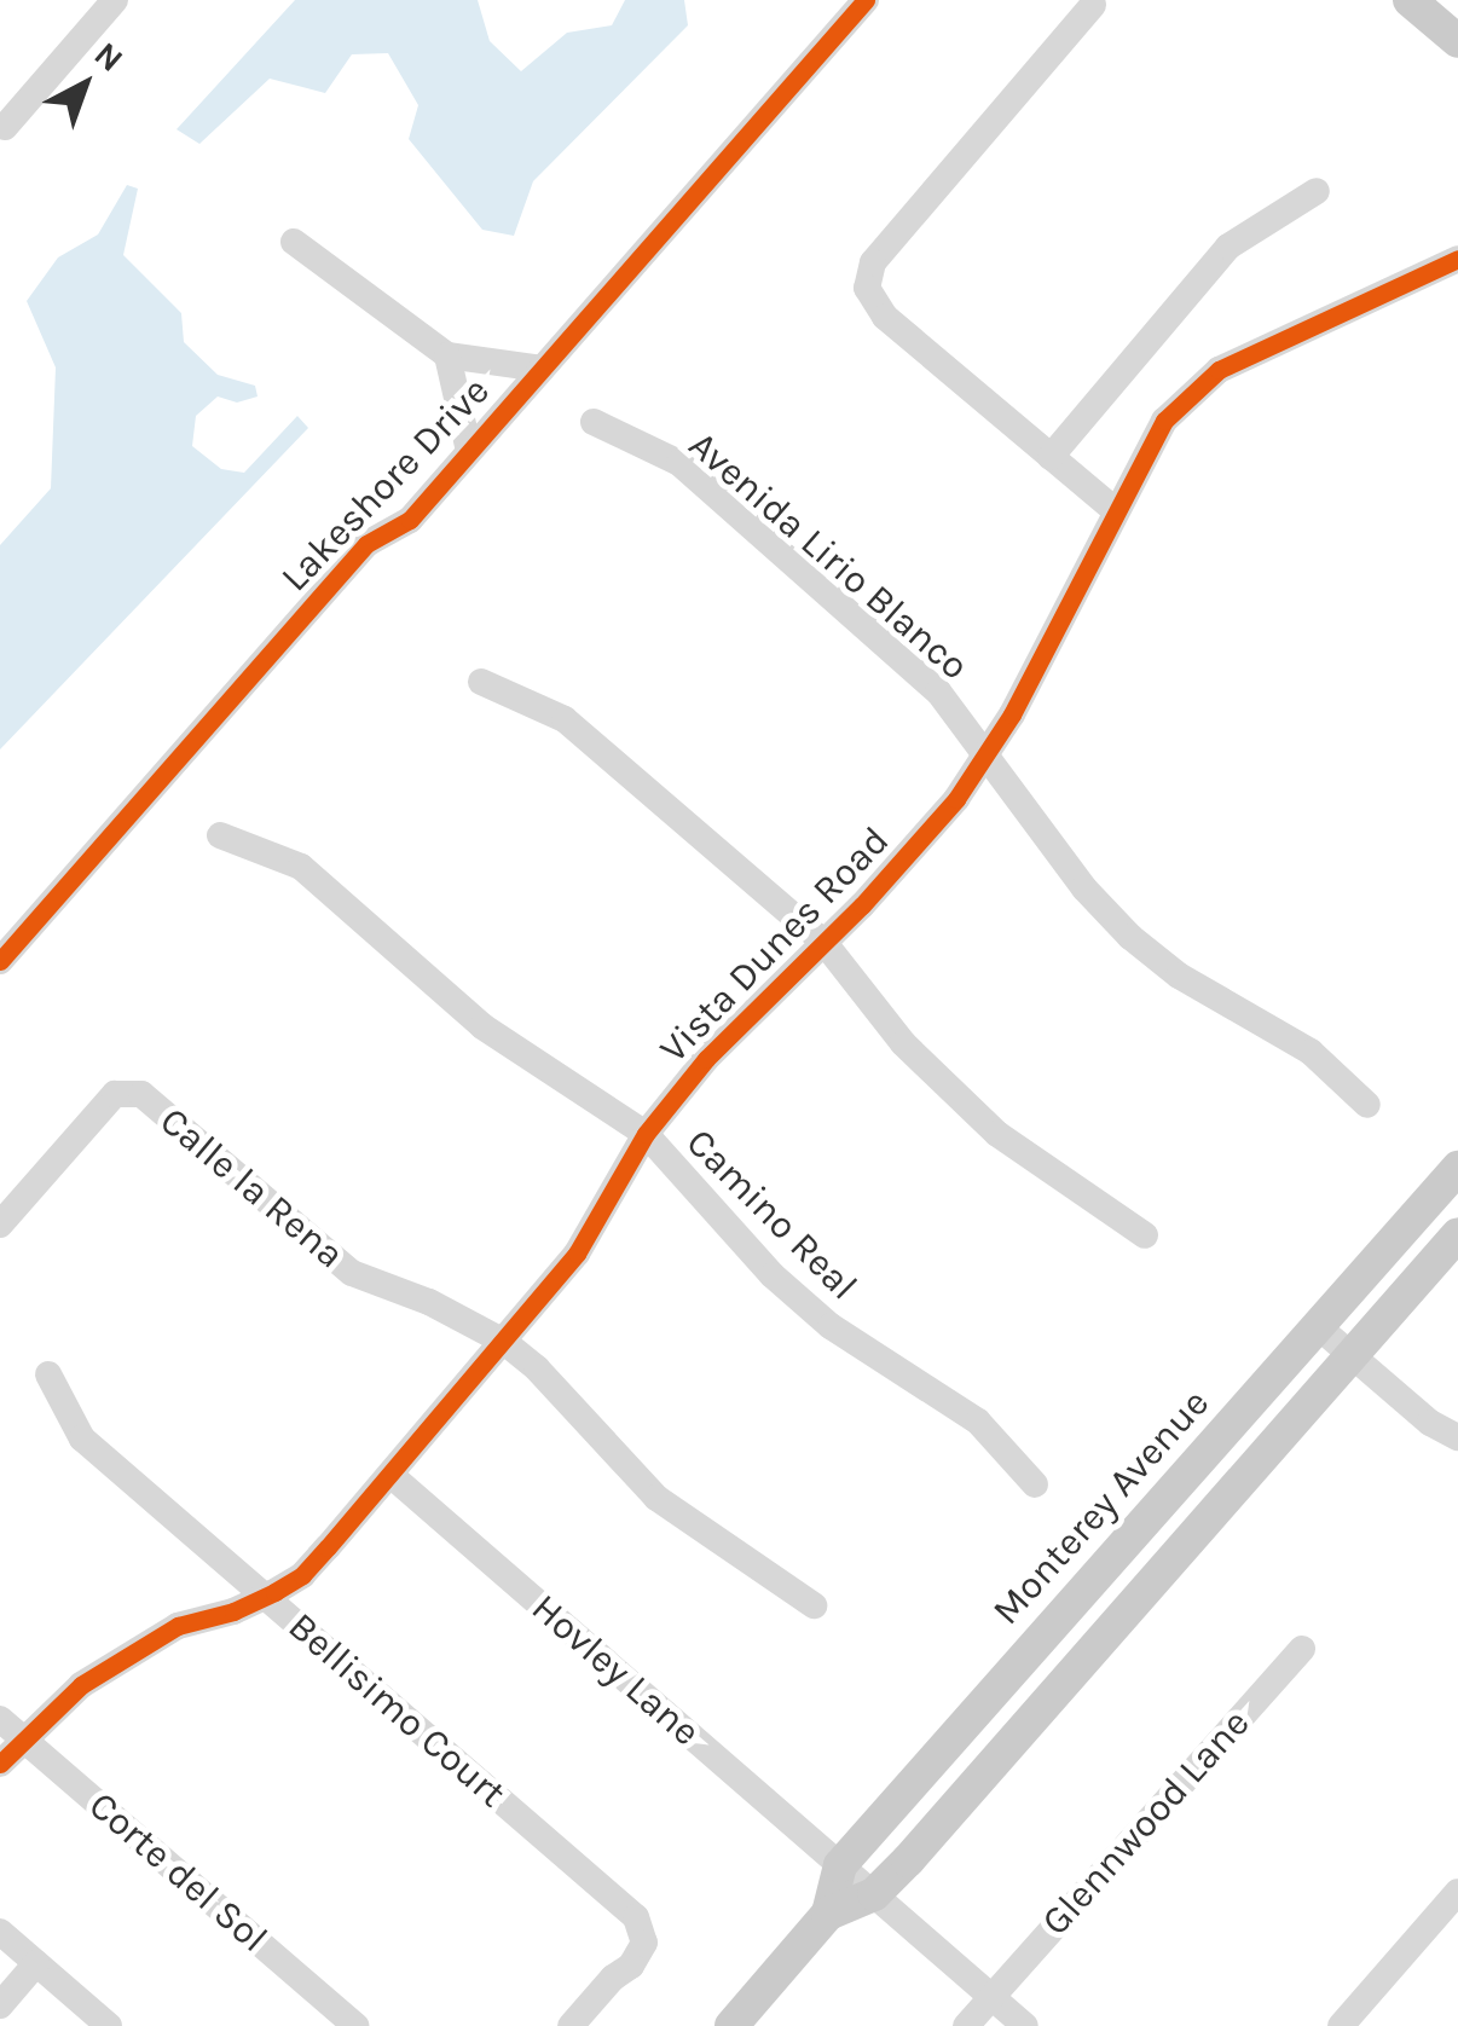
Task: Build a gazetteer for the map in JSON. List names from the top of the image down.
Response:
{
  "streets": {
    "main road": ["Monterey Avenue"],
    "street": [
      "Lakeshore Drive",
      "Avenida Lirio Blanco",
      "Vista Dunes Road",
      "Calle la Rena",
      "Camino Real",
      "Hovley Lane",
      "Bellisimo Court",
      "Glennwood Lane",
      "Corte del Sol"
    ]
  },
  "crossings": [
    ["Avenida Lirio Blanco", "Vista Dunes Road"],
    ["Vista Dunes Road", "Calle la Rena"],
    ["Vista Dunes Road", "Camino Real"],
    ["Vista Dunes Road", "Hovley Lane"],
    ["Vista Dunes Road", "Bellisimo Court"],
    ["Vista Dunes Road", "Corte del Sol"],
    ["Monterey Avenue", "Hovley Lane"],
    ["Hovley Lane", "Glennwood Lane"]
  ],
  "north": "top right"
}
